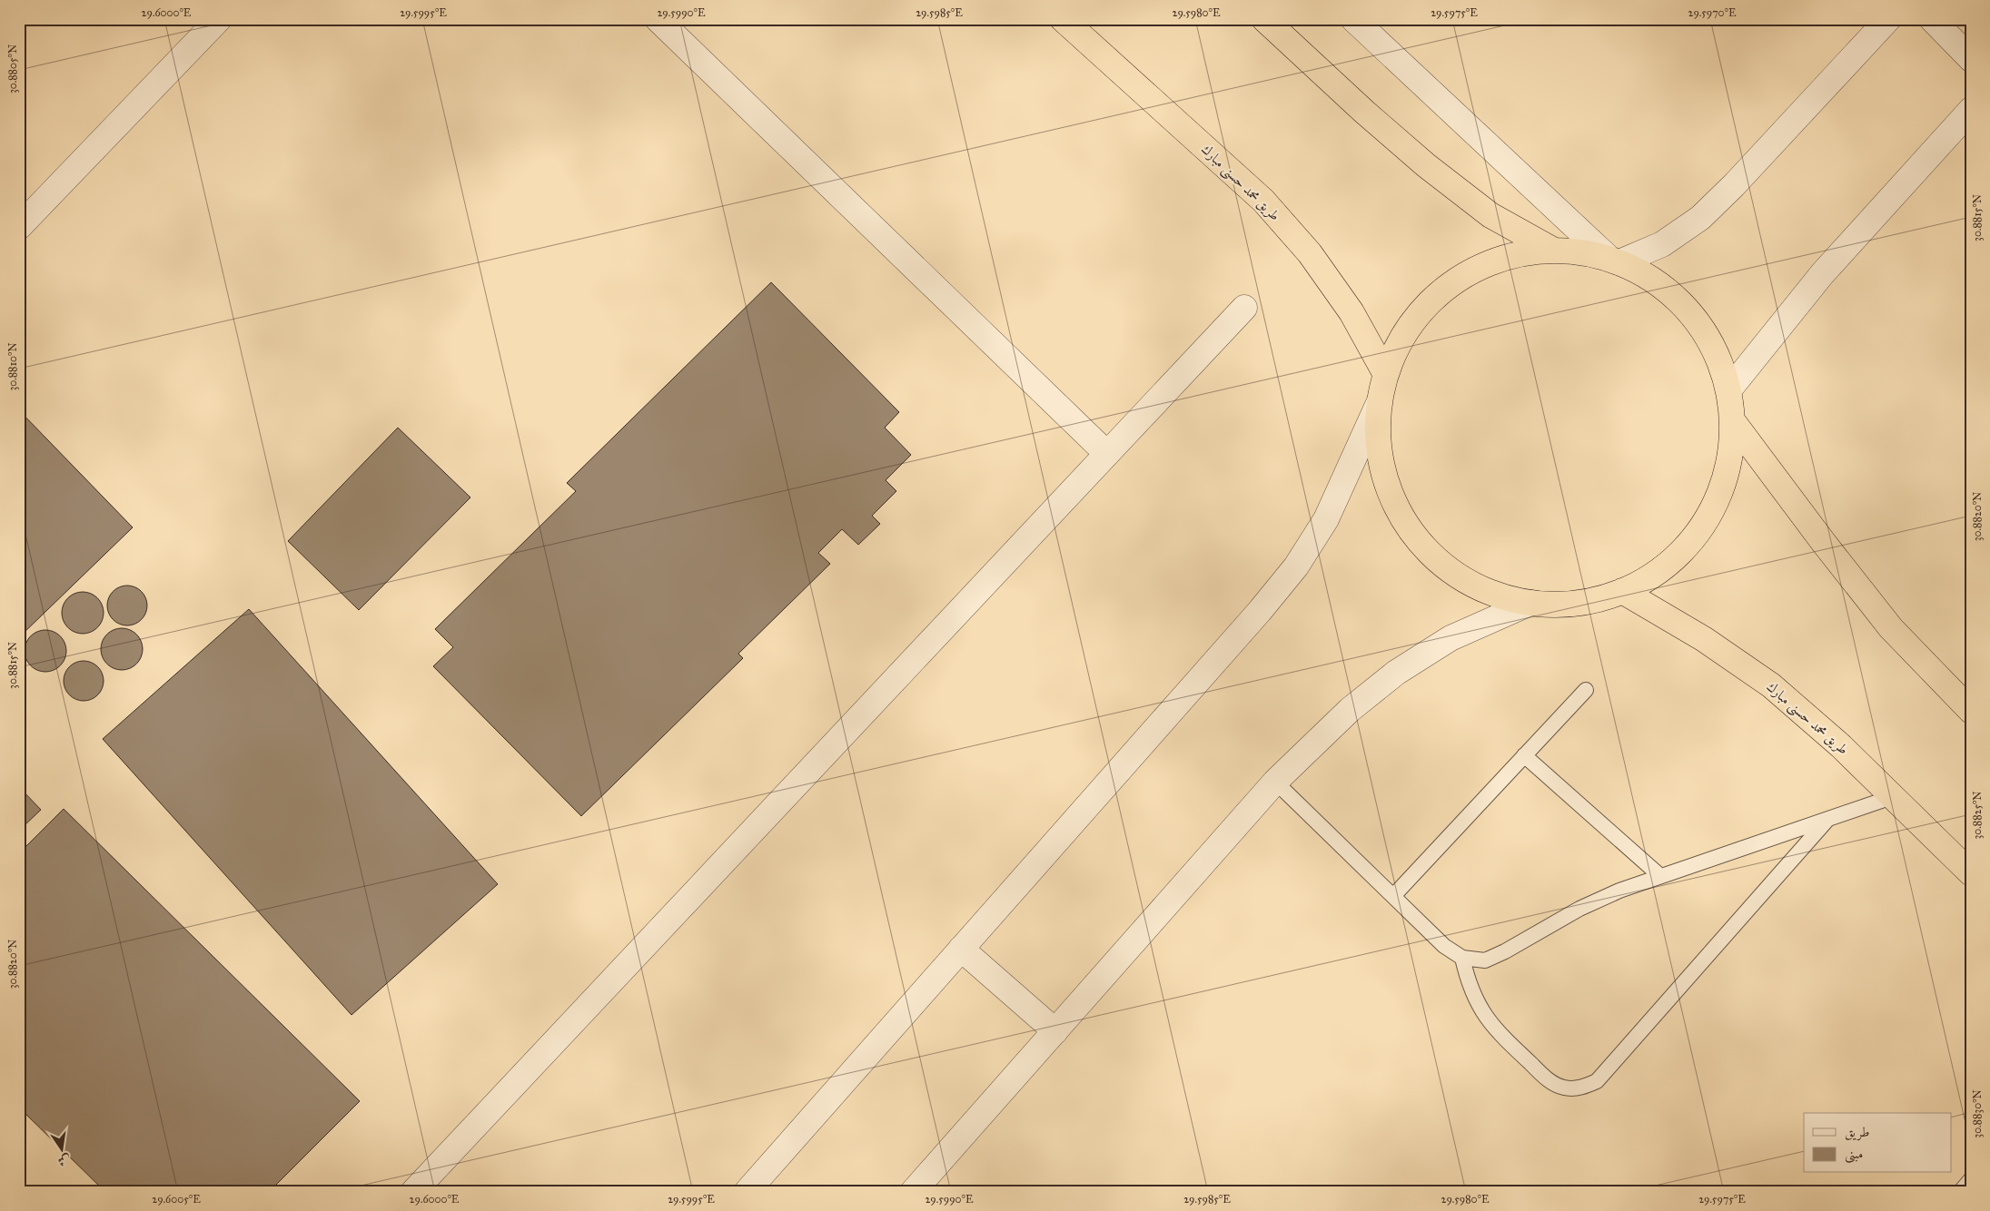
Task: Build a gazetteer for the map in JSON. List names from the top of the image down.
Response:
{
  "streets": {
    "highway": ["طريق محمد حسنى مبارك"]
  },
  "legend": ["طريق", "مبنى"],
  "north": "bottom",
  "coordinates": [
    "29.6000°E",
    "29.5995°E",
    "29.5990°E",
    "29.5985°E",
    "29.5980°E",
    "29.5975°E",
    "29.5970°E",
    "30.8805°N",
    "30.8815°N",
    "30.8810°N",
    "30.8820°N",
    "30.8825°N",
    "30.8830°N",
    "29.6005°E"
  ]
}
